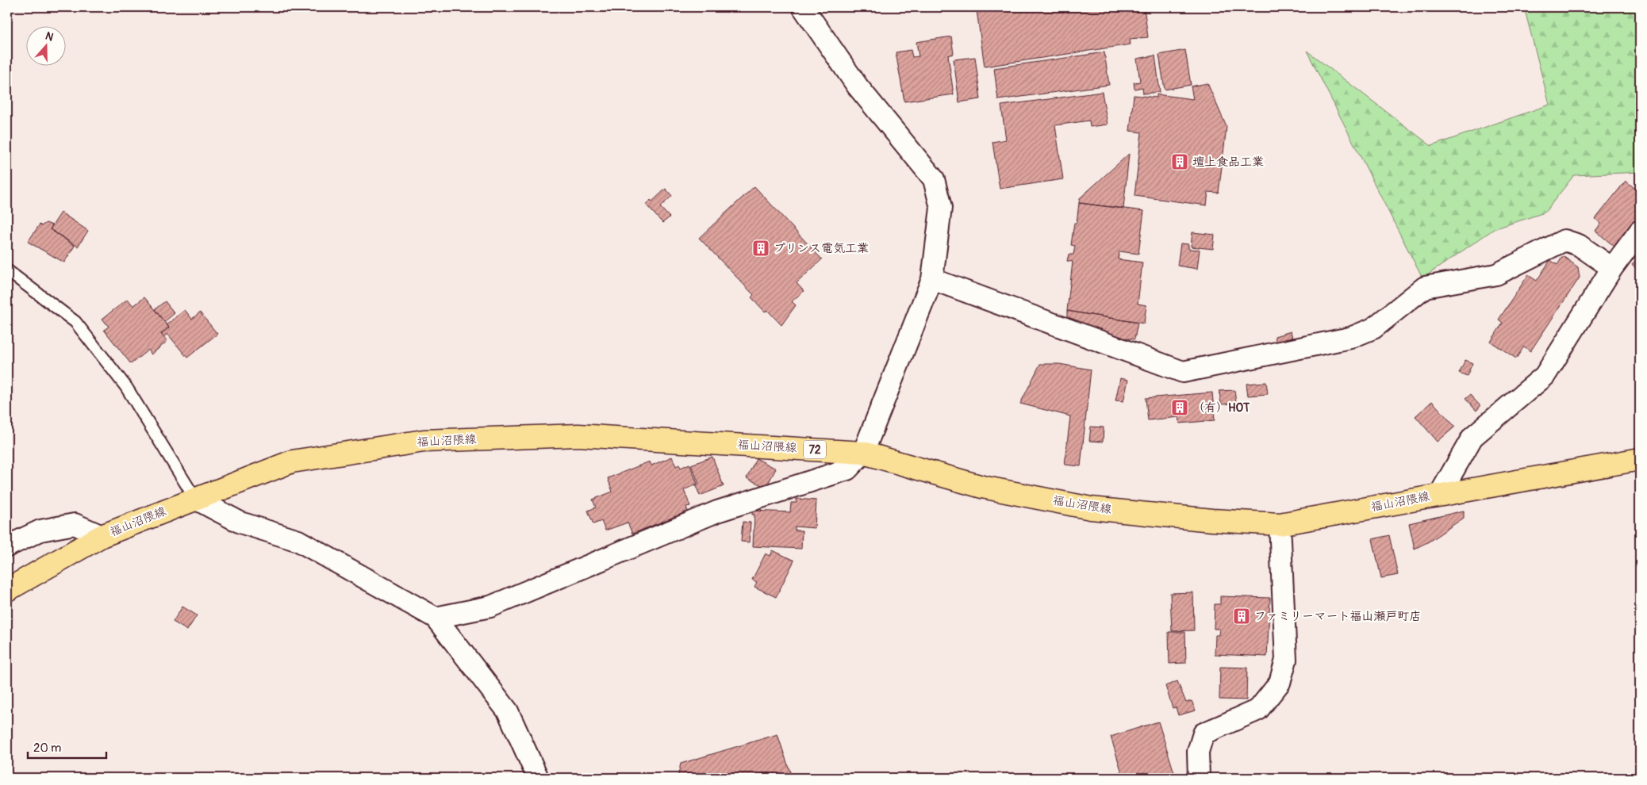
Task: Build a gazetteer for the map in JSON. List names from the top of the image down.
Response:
{
  "streets": {
    "main road": ["福山沼隈線", "72"]
  },
  "places": {
    "building": [
      "壇上食品工業",
      "プリンス電気工業",
      "（有）HOT",
      "ファミリーマート福山瀬戸町店"
    ]
  },
  "scale_bar": "20 m",
  "north": "top"
}
